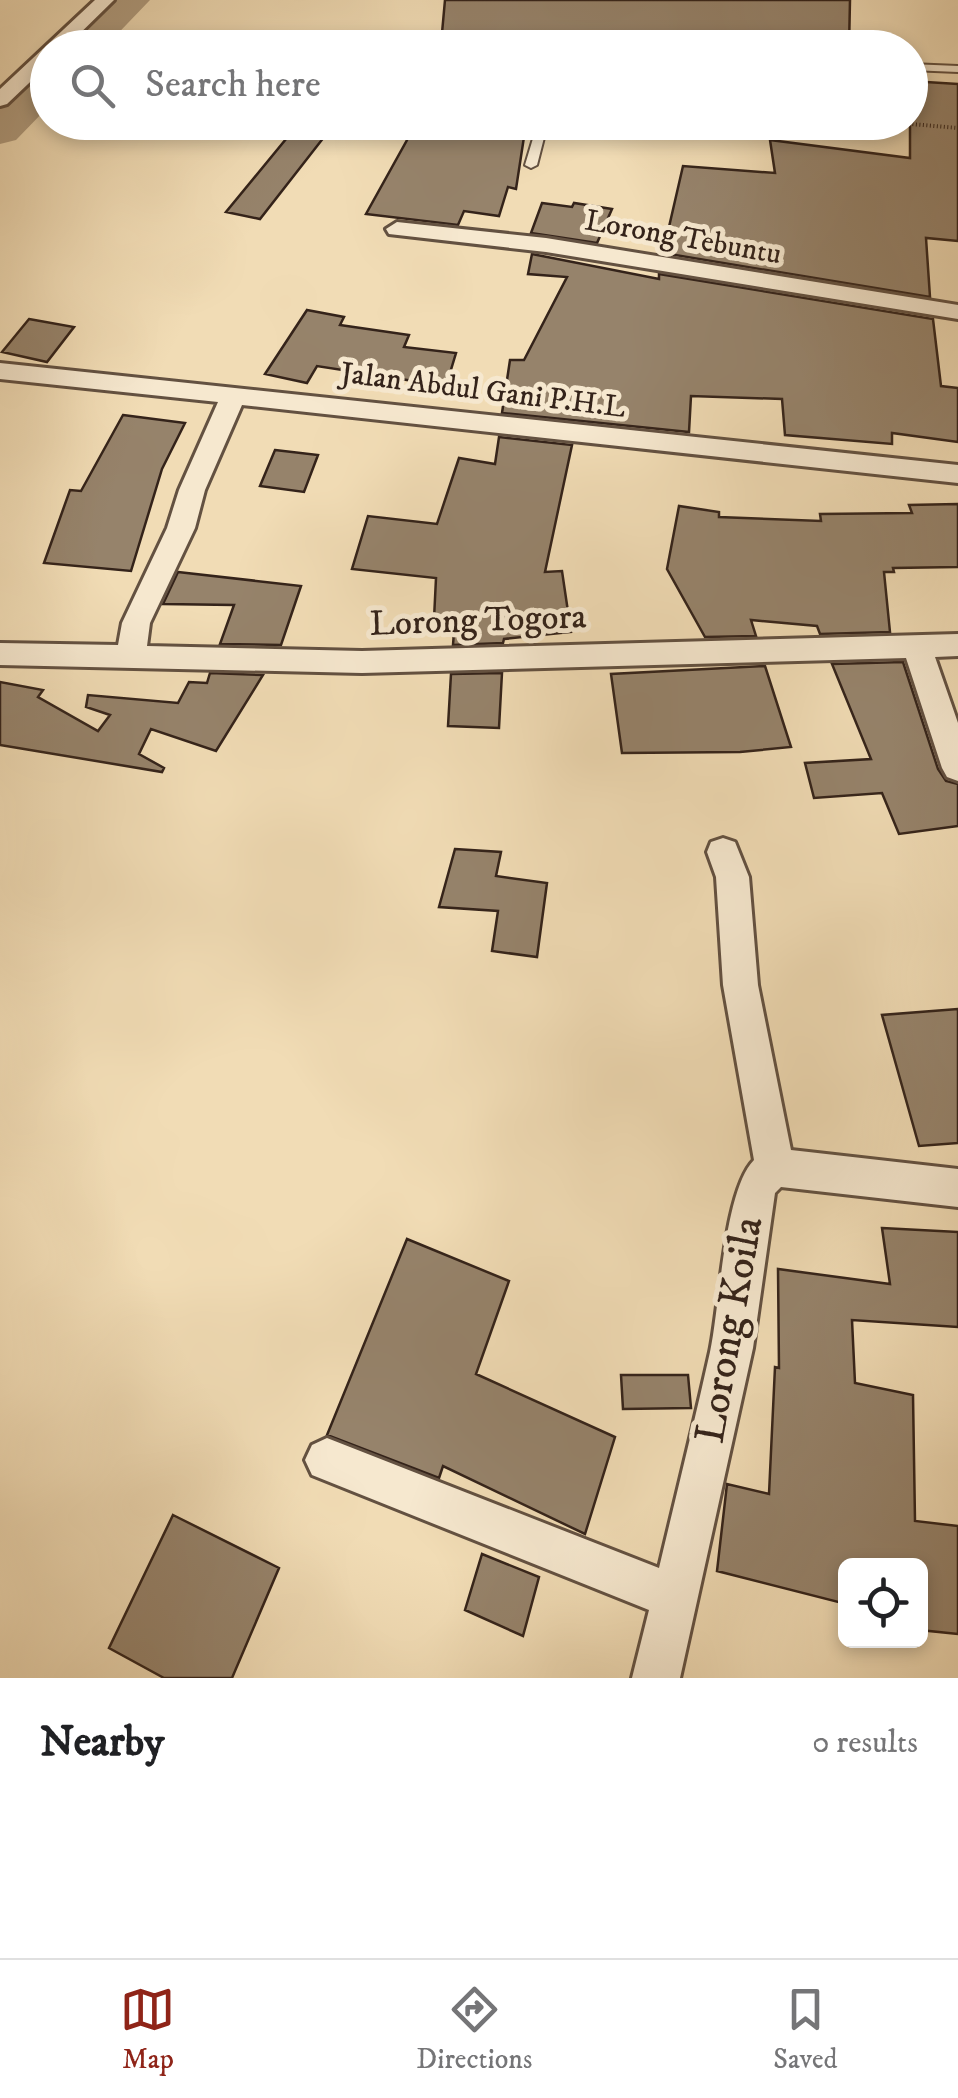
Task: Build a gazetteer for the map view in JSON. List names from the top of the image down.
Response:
{
  "streets": {
    "street": [
      "Lorong Tebuntu",
      "Jalan Abdul Gani P.H.L",
      "Lorong Togora",
      "Lorong Koila"
    ]
  },
  "page": {
    "search": "Search here",
    "heading": ["Nearby", "0 results"],
    "nav": ["Map", "Directions", "Saved"]
  }
}
